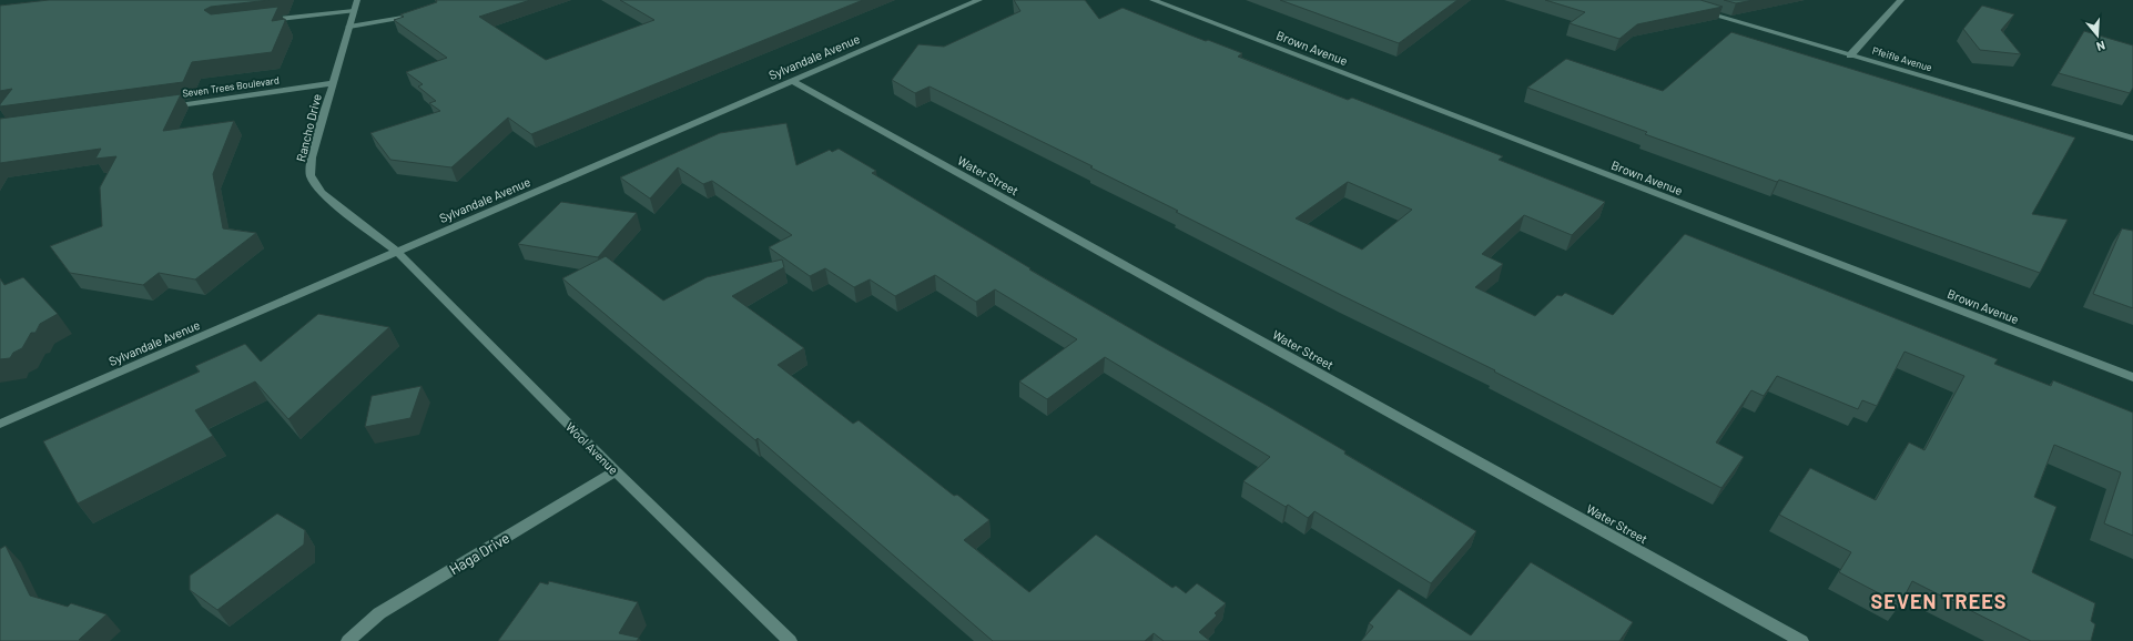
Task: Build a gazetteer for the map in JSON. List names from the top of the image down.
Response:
{
  "streets": {
    "street": [
      "Brown Avenue",
      "Sylvandale Avenue",
      "Pfeifle Avenue",
      "Seven Trees Boulevard",
      "Rancho Drive",
      "Water Street",
      "Wool Avenue",
      "Haga Drive"
    ]
  },
  "crossings": [
    ["Sylvandale Avenue", "Rancho Drive"],
    ["Sylvandale Avenue", "Water Street"],
    ["Sylvandale Avenue", "Wool Avenue"],
    ["Seven Trees Boulevard", "Rancho Drive"],
    ["Rancho Drive", "Wool Avenue"],
    ["Wool Avenue", "Haga Drive"]
  ],
  "districts": ["SEVEN TREES"],
  "north": "bottom"
}
